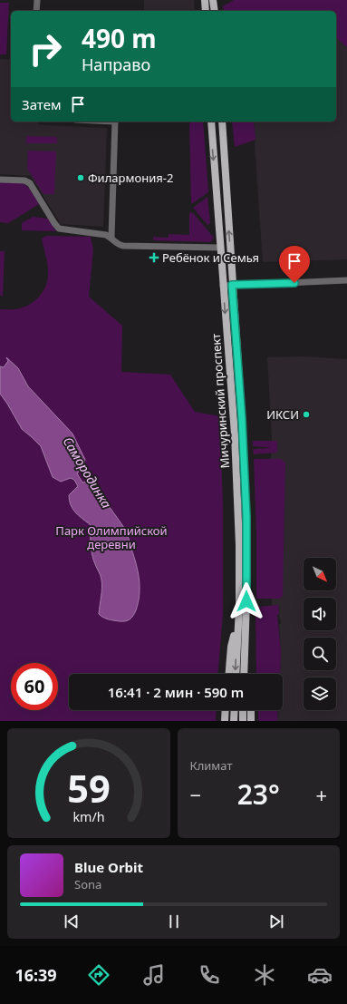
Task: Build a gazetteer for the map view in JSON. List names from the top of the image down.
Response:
{
  "streets": {
    "main road": ["Мичуринский проспект"]
  },
  "water": ["Самородинка"],
  "parks": ["Парк Олимпийской деревни"],
  "places": {
    "other": ["Филармония-2", "ИКСИ"],
    "health": ["Ребёнок и Семья"]
  },
  "north": "bottom right",
  "page": {
    "turn": ["490 m", "Направо"],
    "then": "Затем",
    "limit": "60",
    "trip": "16:41 · 2 мин · 590 m",
    "tile": "Климат",
    "heat": ["−", "23°", "+"],
    "song": ["Blue Orbit", "Sona"],
    "tabs": "16:39",
    "gauge": ["59", "km/h"]
  }
}
